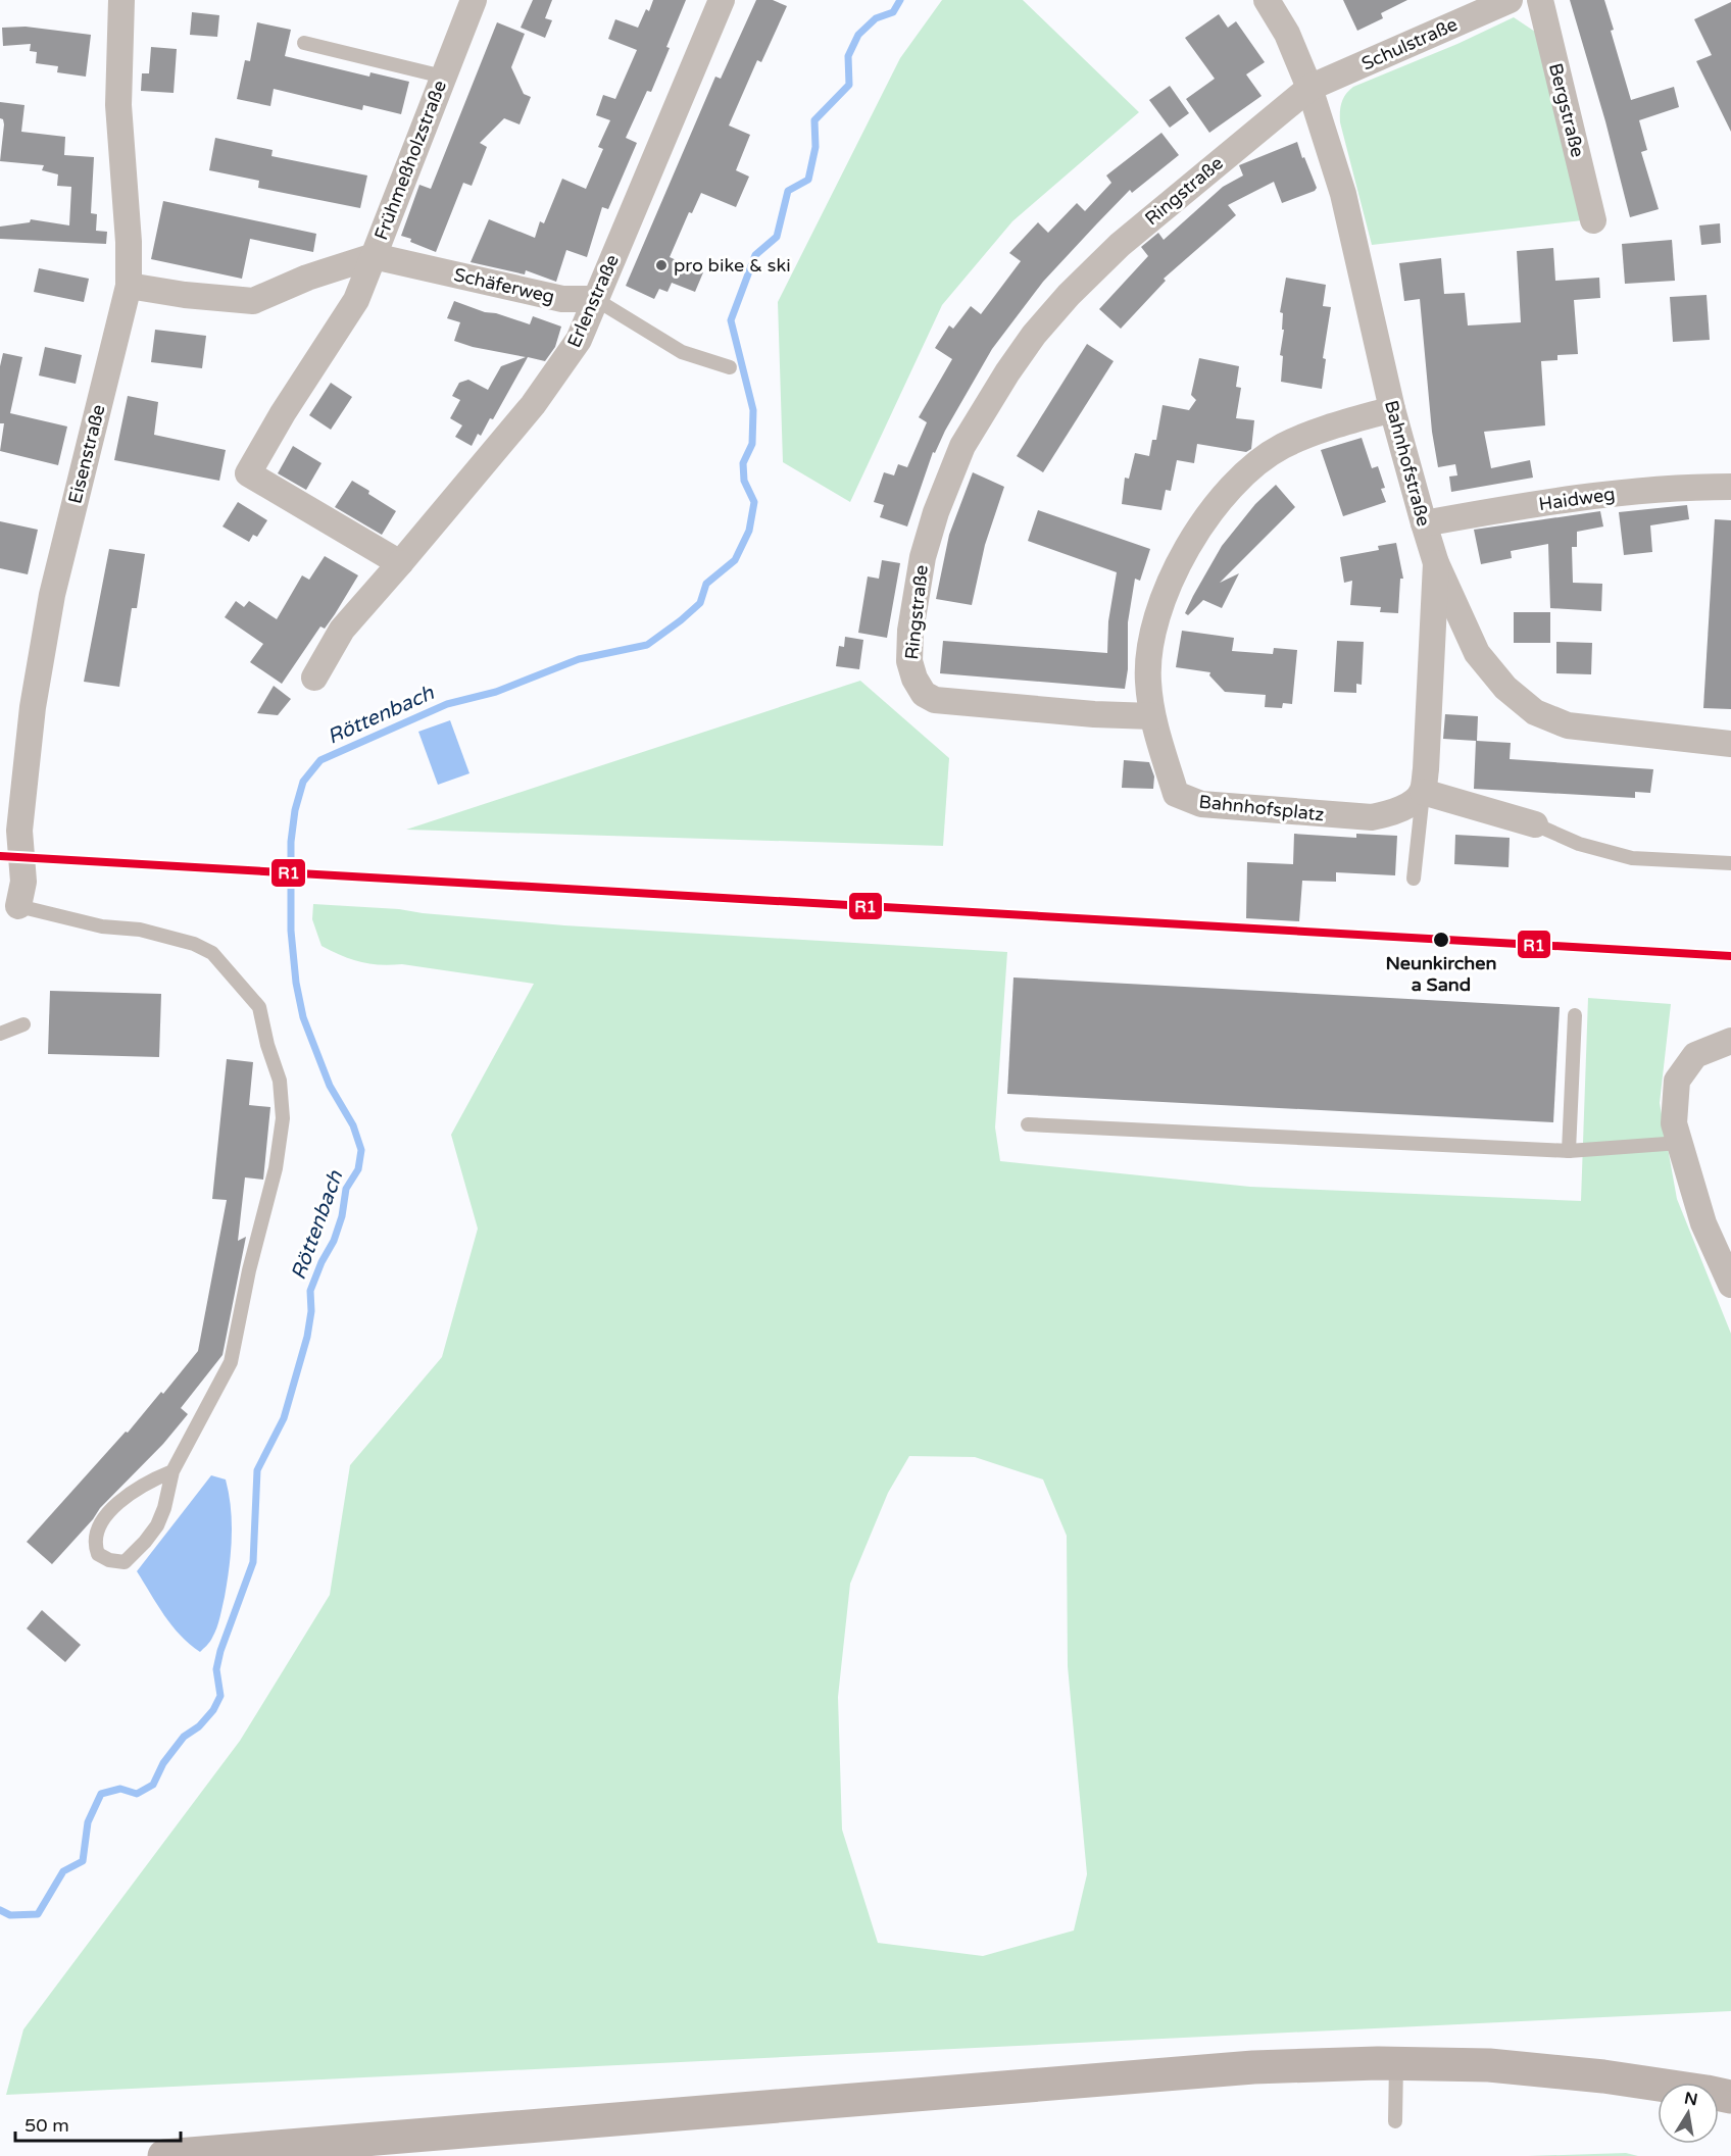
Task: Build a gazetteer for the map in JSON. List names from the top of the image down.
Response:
{
  "streets": {
    "street": [
      "Schulstraße",
      "Bergstraße",
      "Frühmeßholzstraße",
      "Ringstraße",
      "Schäferweg",
      "Erlenstraße",
      "Eisenstraße",
      "Bahnhofstraße",
      "Haidweg",
      "Bahnhofsplatz"
    ]
  },
  "crossings": [
    ["Schulstraße", "Ringstraße"],
    ["Schulstraße", "Bahnhofstraße"],
    ["Frühmeßholzstraße", "Schäferweg"],
    ["Frühmeßholzstraße", "Eisenstraße"],
    ["Ringstraße", "Bahnhofstraße"],
    ["Ringstraße", "Bahnhofsplatz"],
    ["Schäferweg", "Erlenstraße"],
    ["Bahnhofstraße", "Haidweg"]
  ],
  "water": ["Röttenbach"],
  "places": ["pro bike & ski", "Neunkirchen a Sand"],
  "lines": ["transit line R1"],
  "scale_bar": "50 m",
  "north": "top"
}
